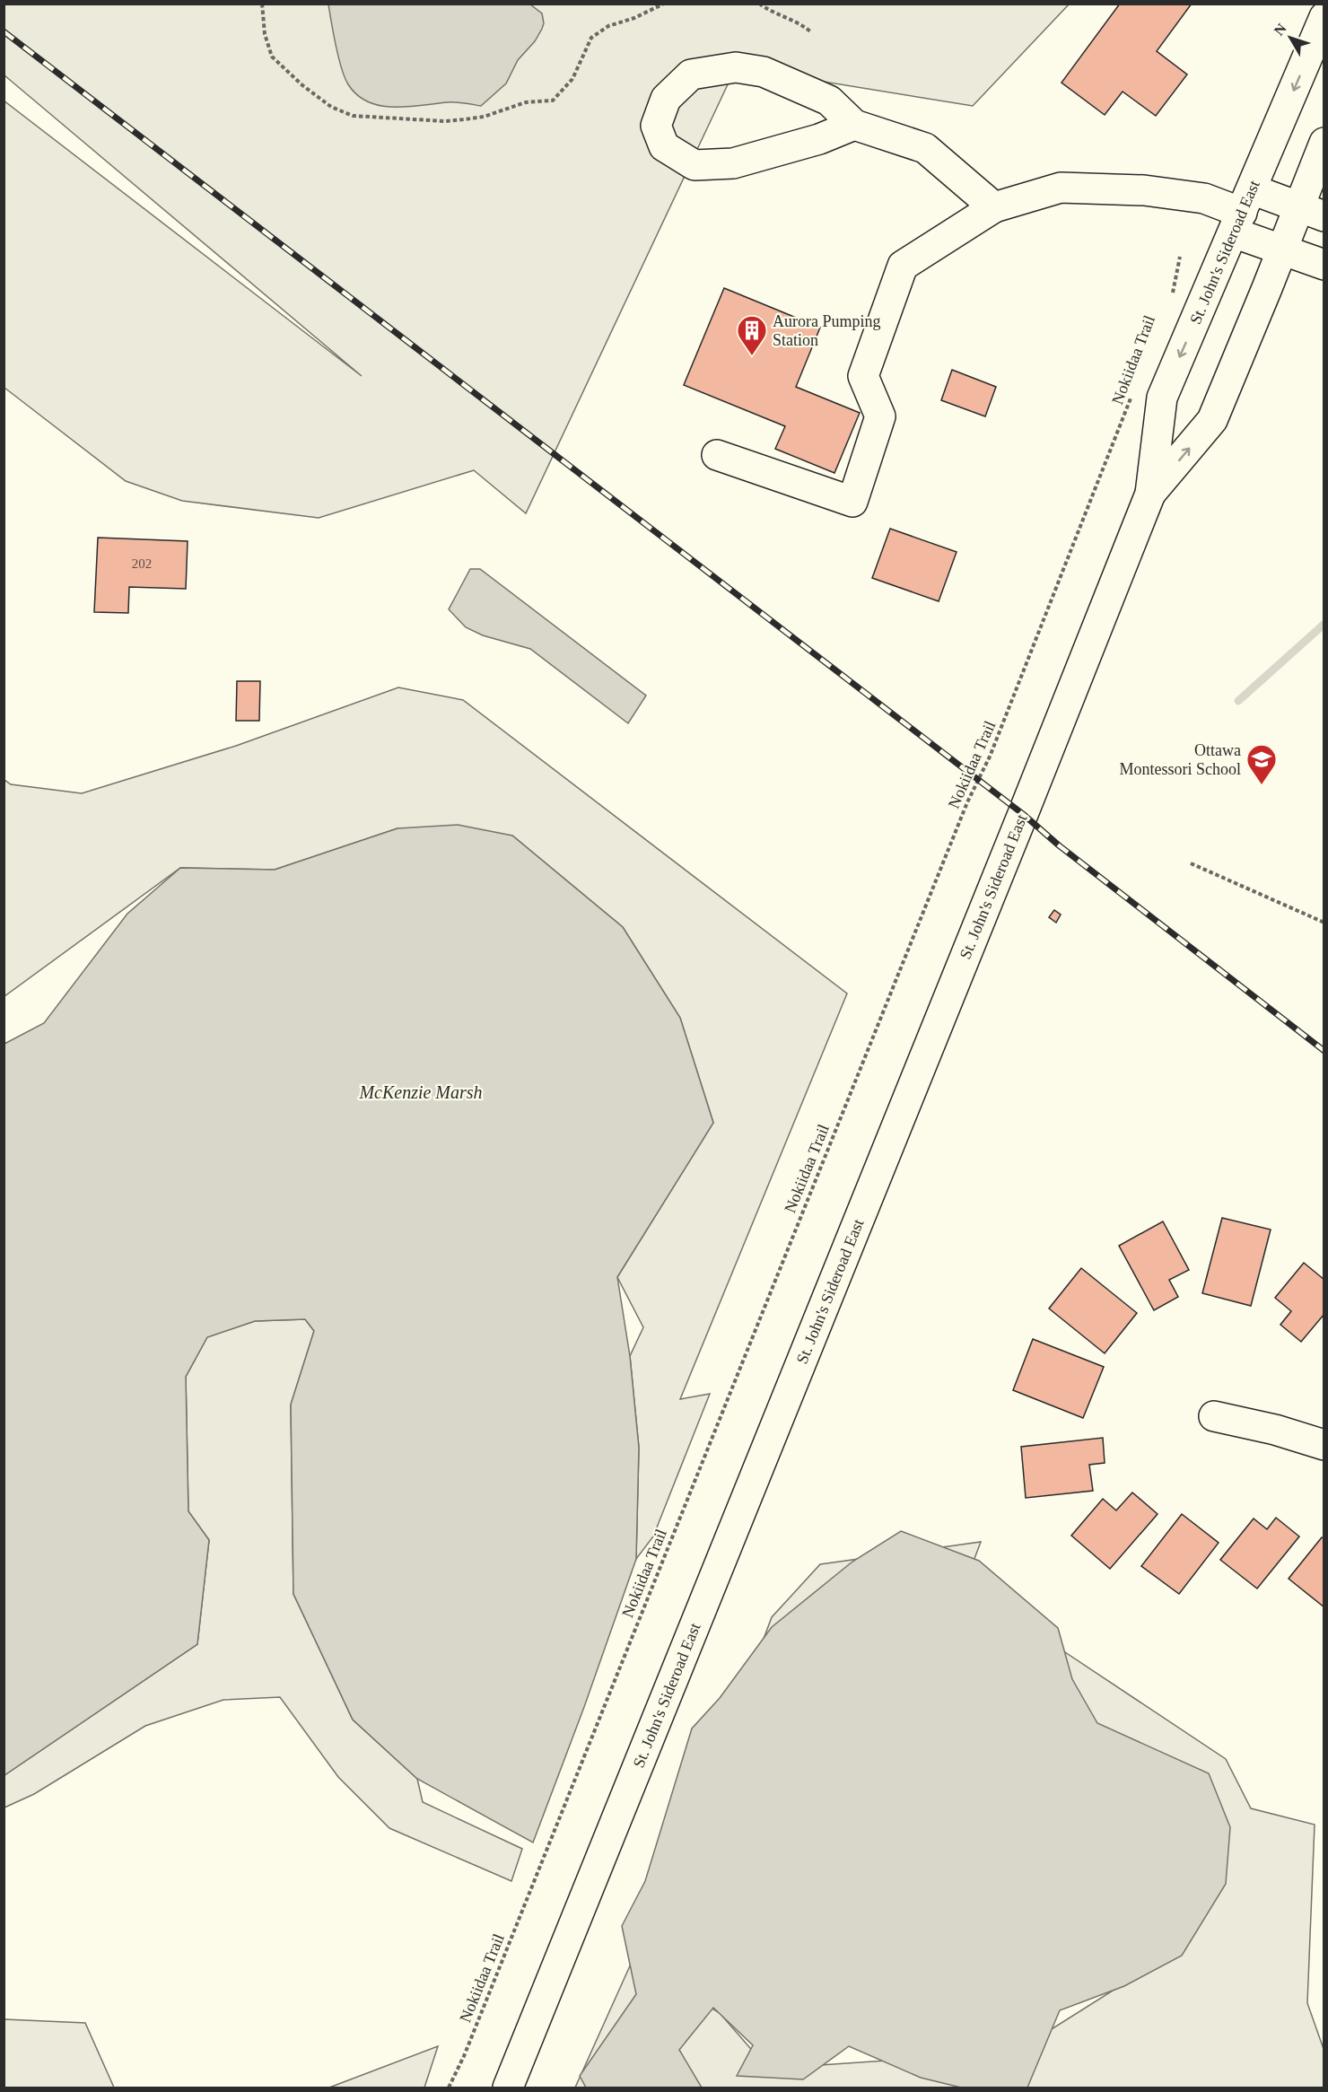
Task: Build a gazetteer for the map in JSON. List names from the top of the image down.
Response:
{
  "streets": {
    "main road": ["St. John's Sideroad East"],
    "path": ["Nokiidaa Trail"]
  },
  "water": ["McKenzie Marsh"],
  "places": {
    "building": ["Aurora Pumping Station"],
    "school or university": ["Ottawa Montessori School"]
  },
  "house_numbers": ["202"],
  "north": "top left"
}
